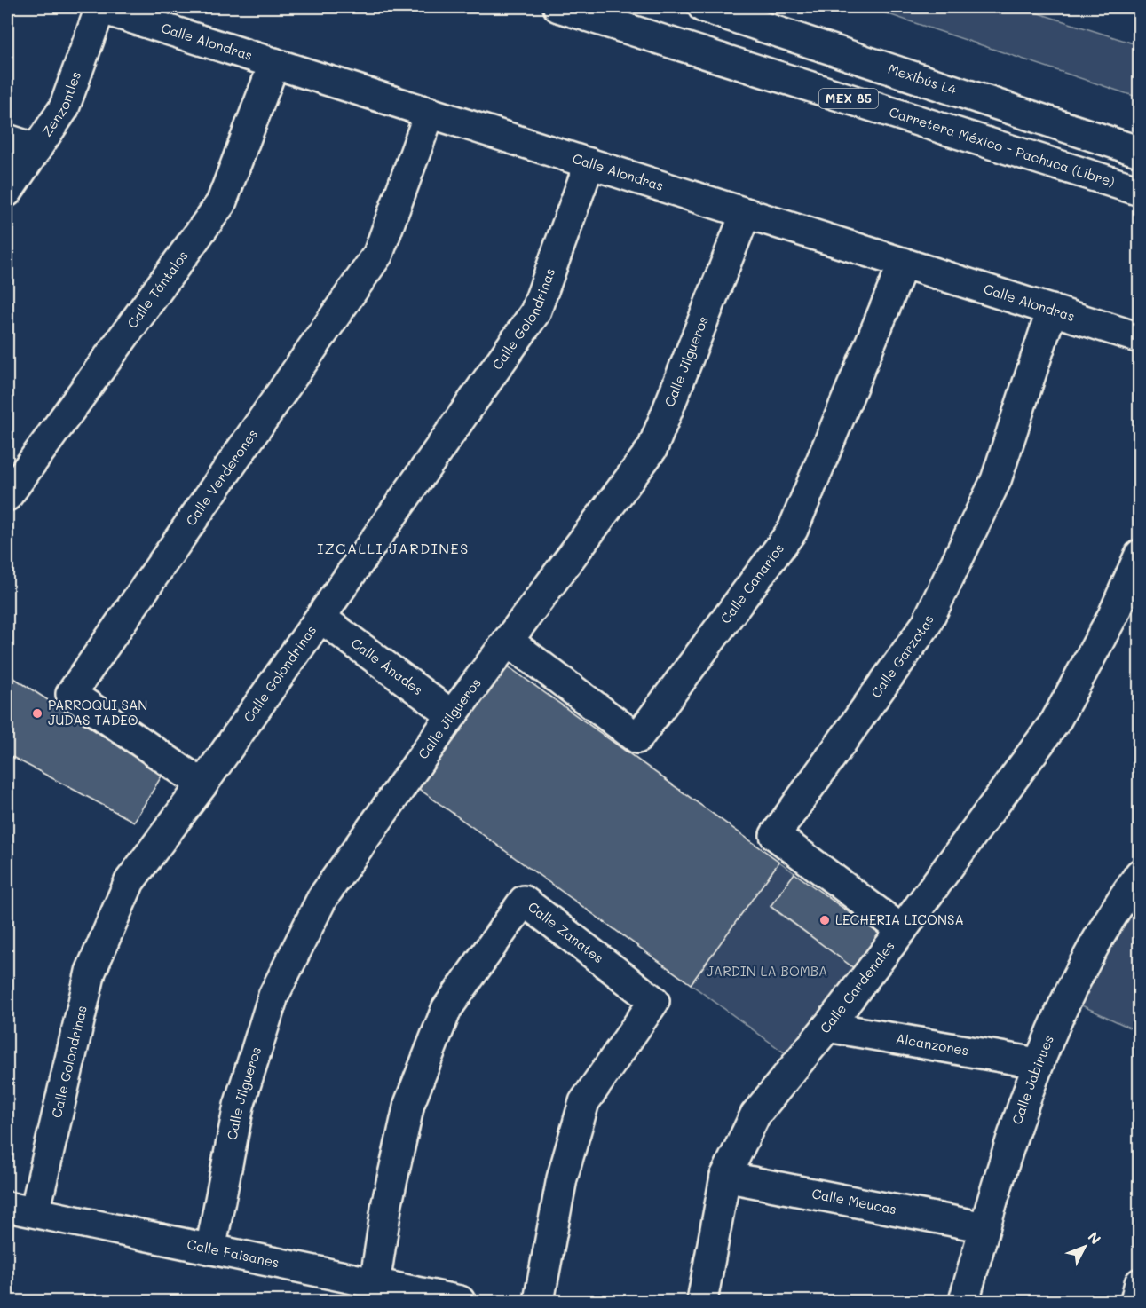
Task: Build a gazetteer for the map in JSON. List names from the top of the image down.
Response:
{
  "streets": {
    "street": [
      "Calle Alondras",
      "Mexibús L4",
      "MEX 85",
      "Zenzontles",
      "Carretera México - Pachuca (Libre)",
      "Calle Tántalos",
      "Calle Golondrinas",
      "Calle Jilgueros",
      "Calle Verderones",
      "Calle Canarios",
      "Calle Garzotas",
      "Calle Ánades",
      "Calle Zanates",
      "Calle Cardenales",
      "Alcanzones",
      "Calle Jabirues",
      "Calle Meucas",
      "Calle Faisanes"
    ]
  },
  "crossings": [
    ["Calle Alondras", "Zenzontles"],
    ["Calle Alondras", "Calle Tántalos"],
    ["Calle Alondras", "Calle Golondrinas"],
    ["Calle Alondras", "Calle Jilgueros"],
    ["Calle Alondras", "Calle Verderones"],
    ["Calle Alondras", "Calle Canarios"],
    ["Calle Alondras", "Calle Garzotas"],
    ["Calle Golondrinas", "Calle Verderones"],
    ["Calle Golondrinas", "Calle Ánades"],
    ["Calle Golondrinas", "Calle Faisanes"],
    ["Calle Jilgueros", "Calle Canarios"],
    ["Calle Jilgueros", "Calle Ánades"],
    ["Calle Jilgueros", "Calle Faisanes"],
    ["Calle Garzotas", "Calle Cardenales"],
    ["Calle Zanates", "Calle Faisanes"],
    ["Calle Cardenales", "Alcanzones"],
    ["Calle Cardenales", "Calle Meucas"],
    ["Alcanzones", "Calle Jabirues"],
    ["Calle Jabirues", "Calle Meucas"]
  ],
  "districts": ["IZCALLI JARDINES"],
  "parks": ["JARDIN LA BOMBA"],
  "places": ["PARROQUI SAN JUDAS TADEO", "LECHERIA LICONSA"],
  "north": "top right"
}
